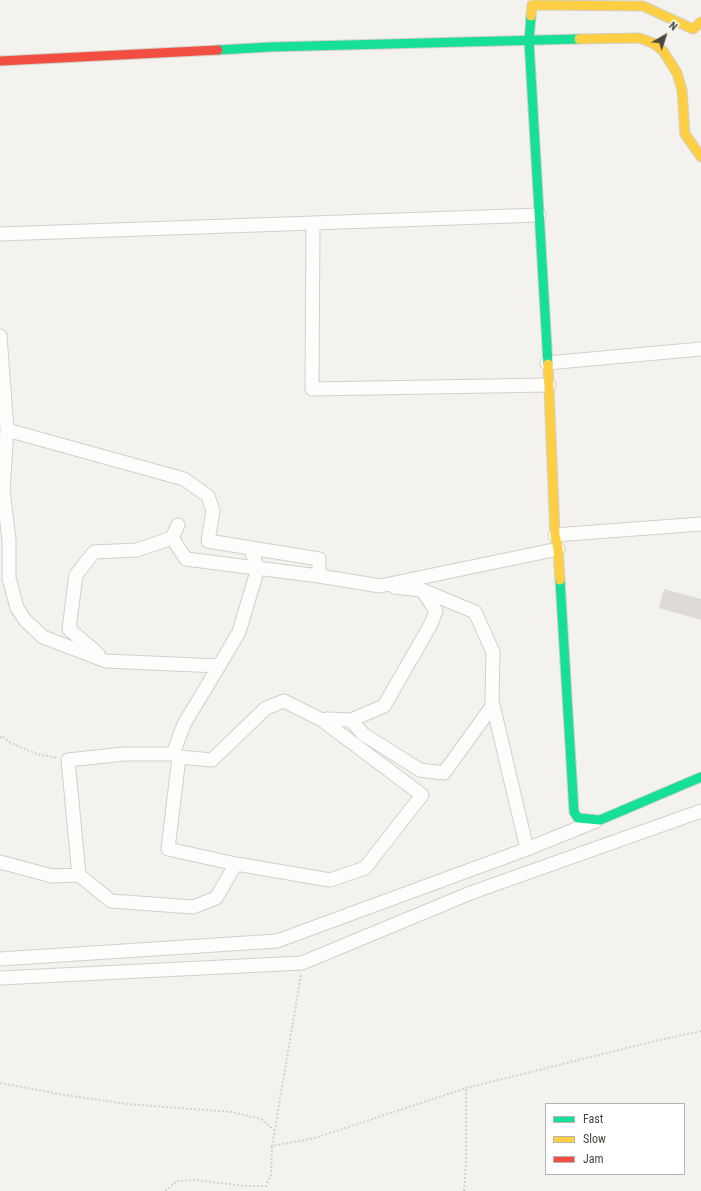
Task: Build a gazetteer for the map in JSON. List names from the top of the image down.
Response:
{
  "legend": ["Fast", "Slow", "Jam"],
  "north": "top right"
}
